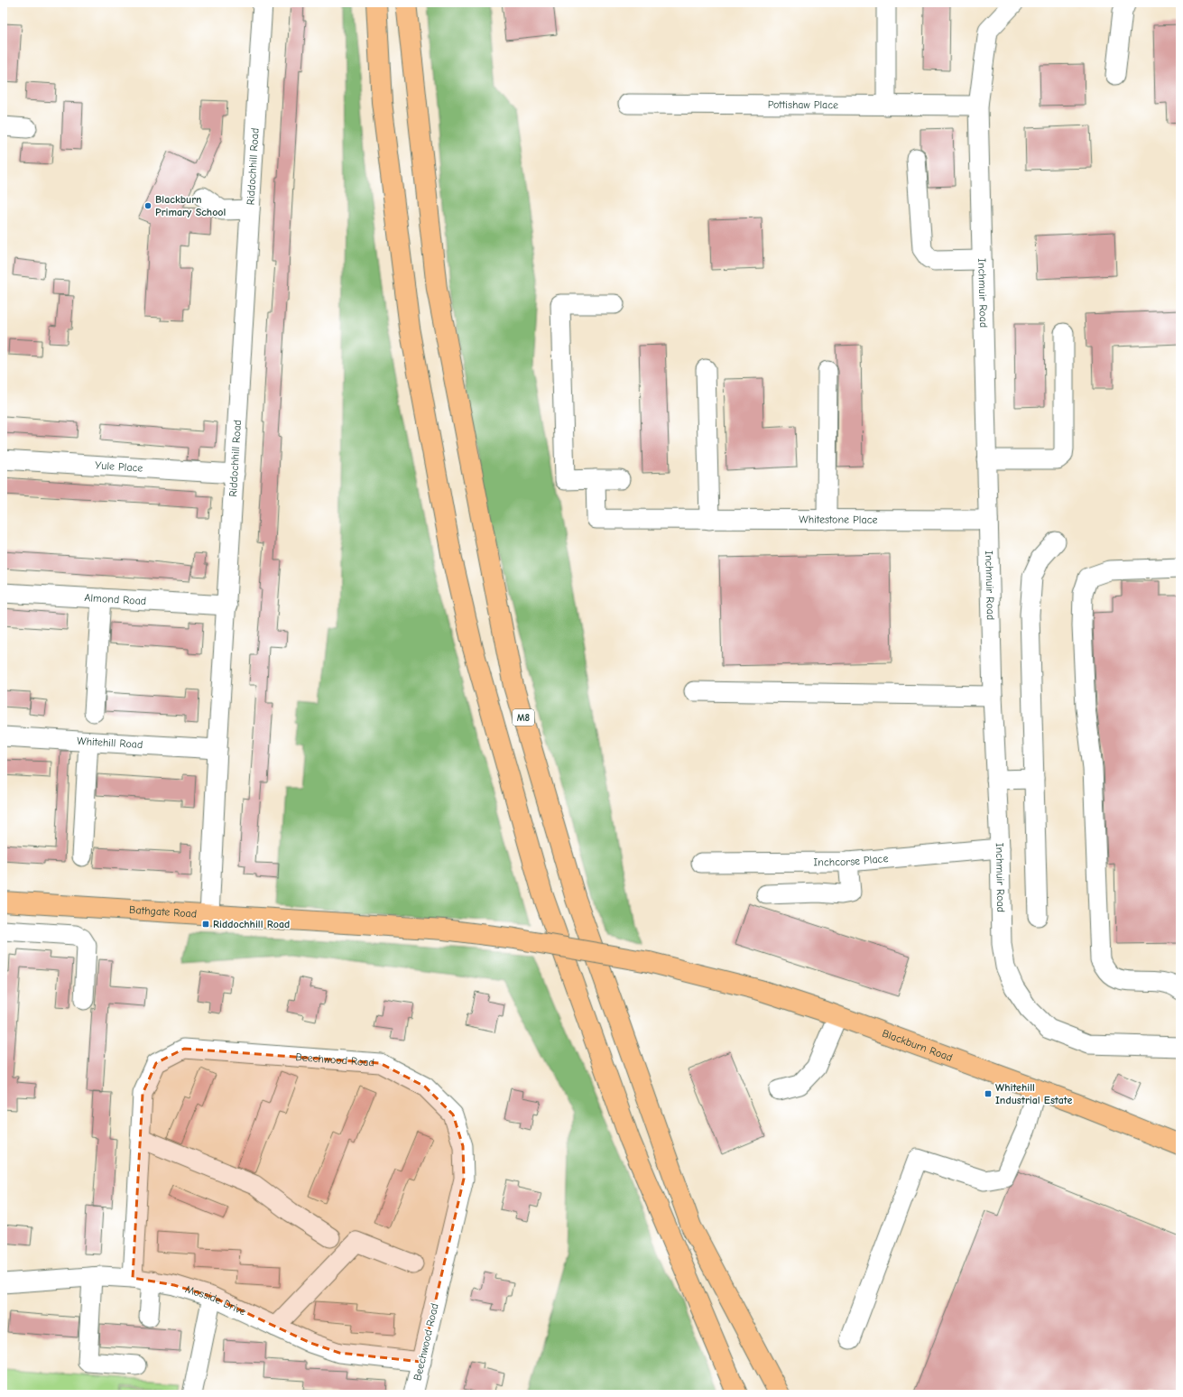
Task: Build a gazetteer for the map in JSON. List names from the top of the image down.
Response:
{
  "streets": {
    "main road": ["M8", "Bathgate Road", "Blackburn Road"],
    "street": [
      "Pottishaw Place",
      "Riddochhill Road",
      "Inchmuir Road",
      "Yule Place",
      "Whitestone Place",
      "Almond Road",
      "Whitehill Road",
      "Inchcorse Place",
      "Beechwood Road",
      "Mosside Drive"
    ]
  },
  "crossings": [
    ["Pottishaw Place", "Inchmuir Road"],
    ["Riddochhill Road", "Yule Place"],
    ["Riddochhill Road", "Almond Road"],
    ["Riddochhill Road", "Whitehill Road"],
    ["Riddochhill Road", "Bathgate Road"],
    ["Inchmuir Road", "Whitestone Place"],
    ["Inchmuir Road", "Inchcorse Place"],
    ["Bathgate Road", "Blackburn Road"],
    ["Beechwood Road", "Mosside Drive"]
  ],
  "places": {
    "other": ["Blackburn Primary School"],
    "transit": ["Riddochhill Road", "Whitehill Industrial Estate"]
  }
}
